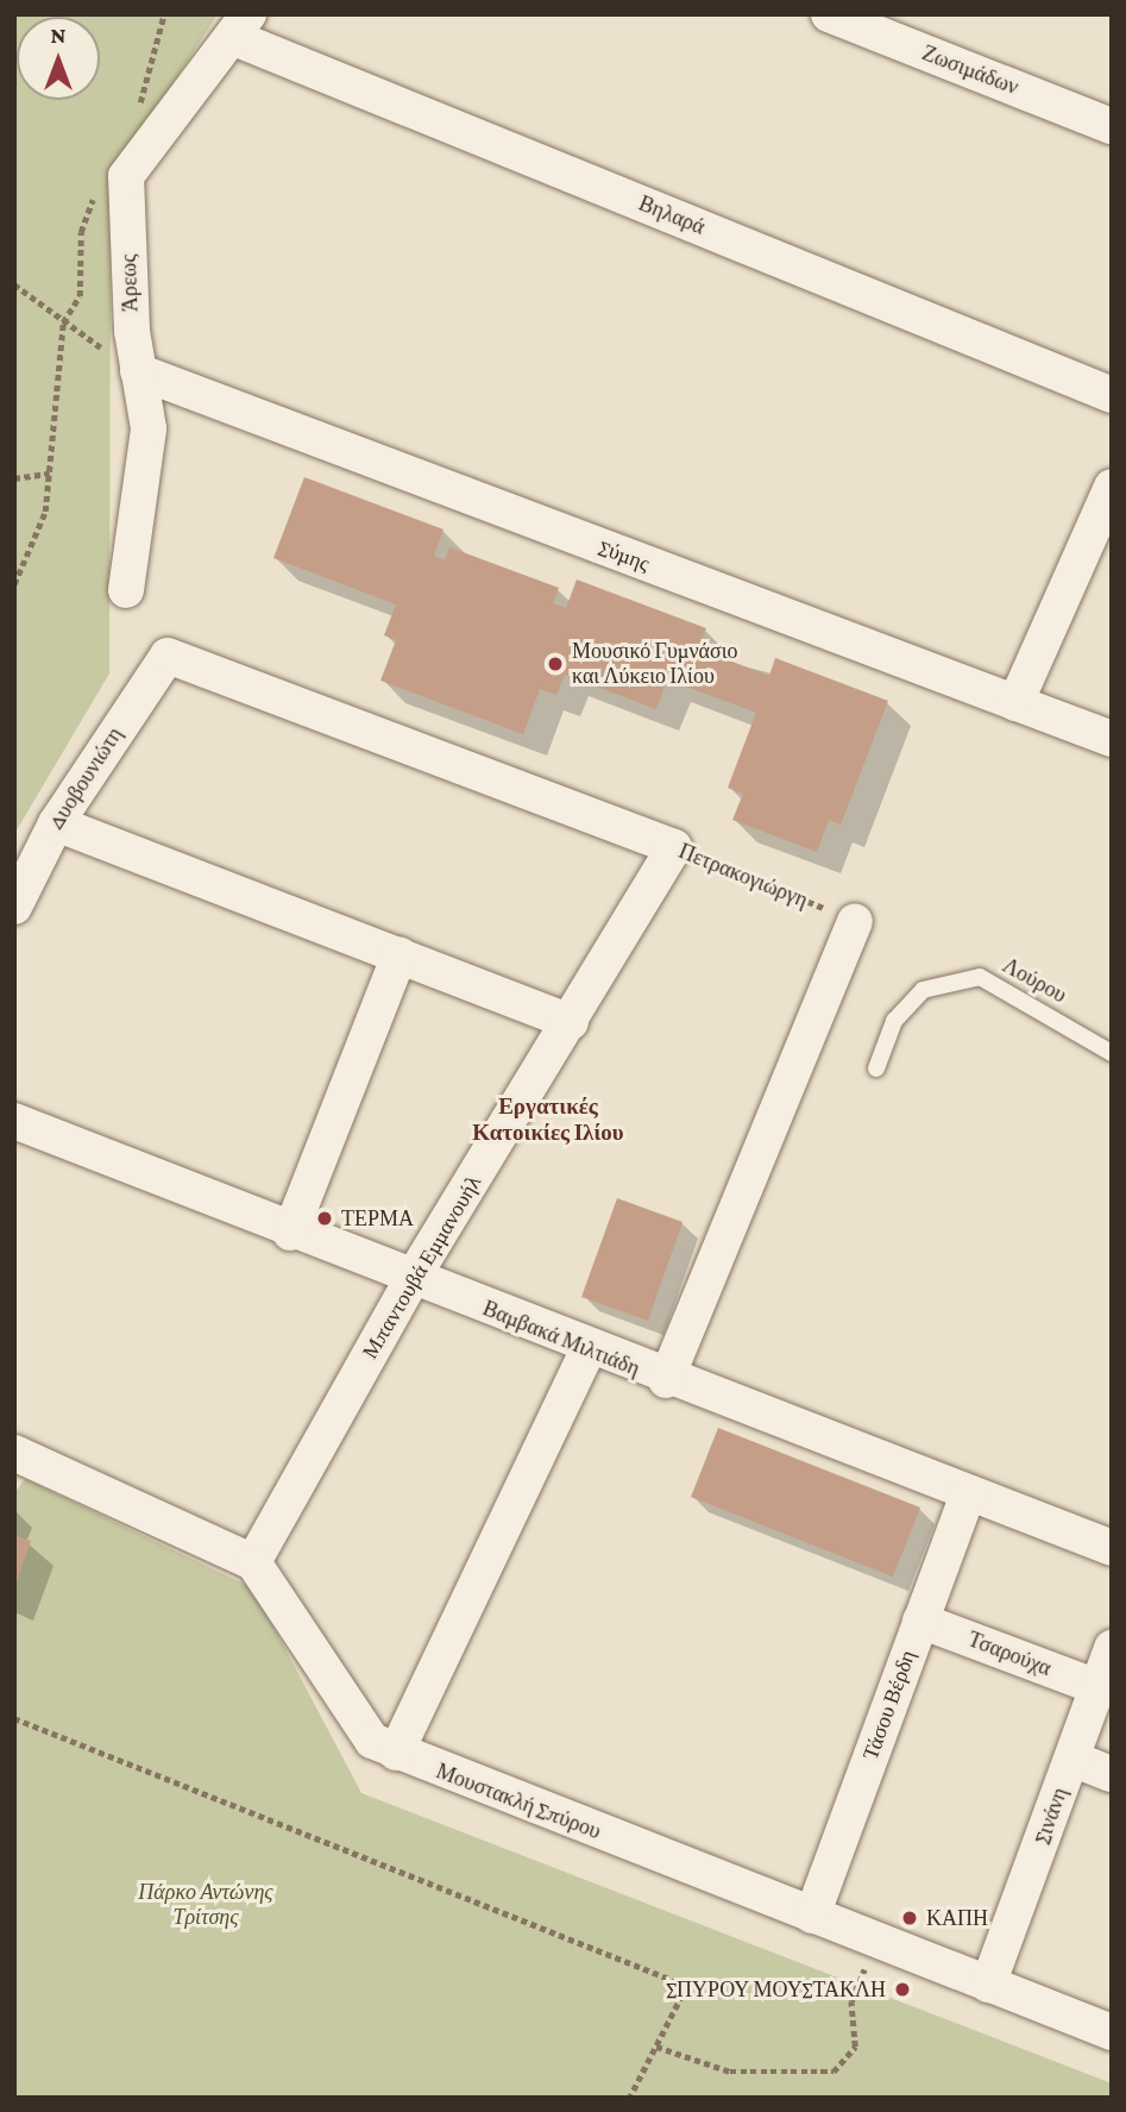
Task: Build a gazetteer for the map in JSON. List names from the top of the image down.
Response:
{
  "streets": {
    "street": [
      "Ζωσιμάδων",
      "Βηλαρά",
      "Άρεως",
      "Σύμης",
      "Δυοβουνιώτη",
      "Πετρακογιώργη",
      "Μπαντουβά Εμμανουήλ",
      "Βαμβακά Μιλτιάδη",
      "Τσαρούχα",
      "Τάσου Βέρδη",
      "Μουστακλή Σπύρου",
      "Σινάνη"
    ],
    "lane": ["Λούρου"]
  },
  "crossings": [
    ["Βηλαρά", "Άρεως"],
    ["Άρεως", "Σύμης"],
    ["Δυοβουνιώτη", "Πετρακογιώργη"],
    ["Πετρακογιώργη", "Μπαντουβά Εμμανουήλ"],
    ["Μπαντουβά Εμμανουήλ", "Βαμβακά Μιλτιάδη"],
    ["Μπαντουβά Εμμανουήλ", "Μουστακλή Σπύρου"],
    ["Βαμβακά Μιλτιάδη", "Τάσου Βέρδη"],
    ["Τσαρούχα", "Τάσου Βέρδη"],
    ["Τσαρούχα", "Σινάνη"],
    ["Τάσου Βέρδη", "Μουστακλή Σπύρου"],
    ["Μουστακλή Σπύρου", "Σινάνη"]
  ],
  "districts": ["Εργατικές Κατοικίες Ιλίου"],
  "parks": ["Πάρκο Αντώνης Τρίτσης"],
  "places": [
    "Μουσικό Γυμνάσιο και Λύκειο Ιλίου",
    "ΤΕΡΜΑ",
    "ΚΑΠΗ",
    "ΣΠΥΡΟΥ ΜΟΥΣΤΑΚΛΗ"
  ],
  "north": "top"
}
